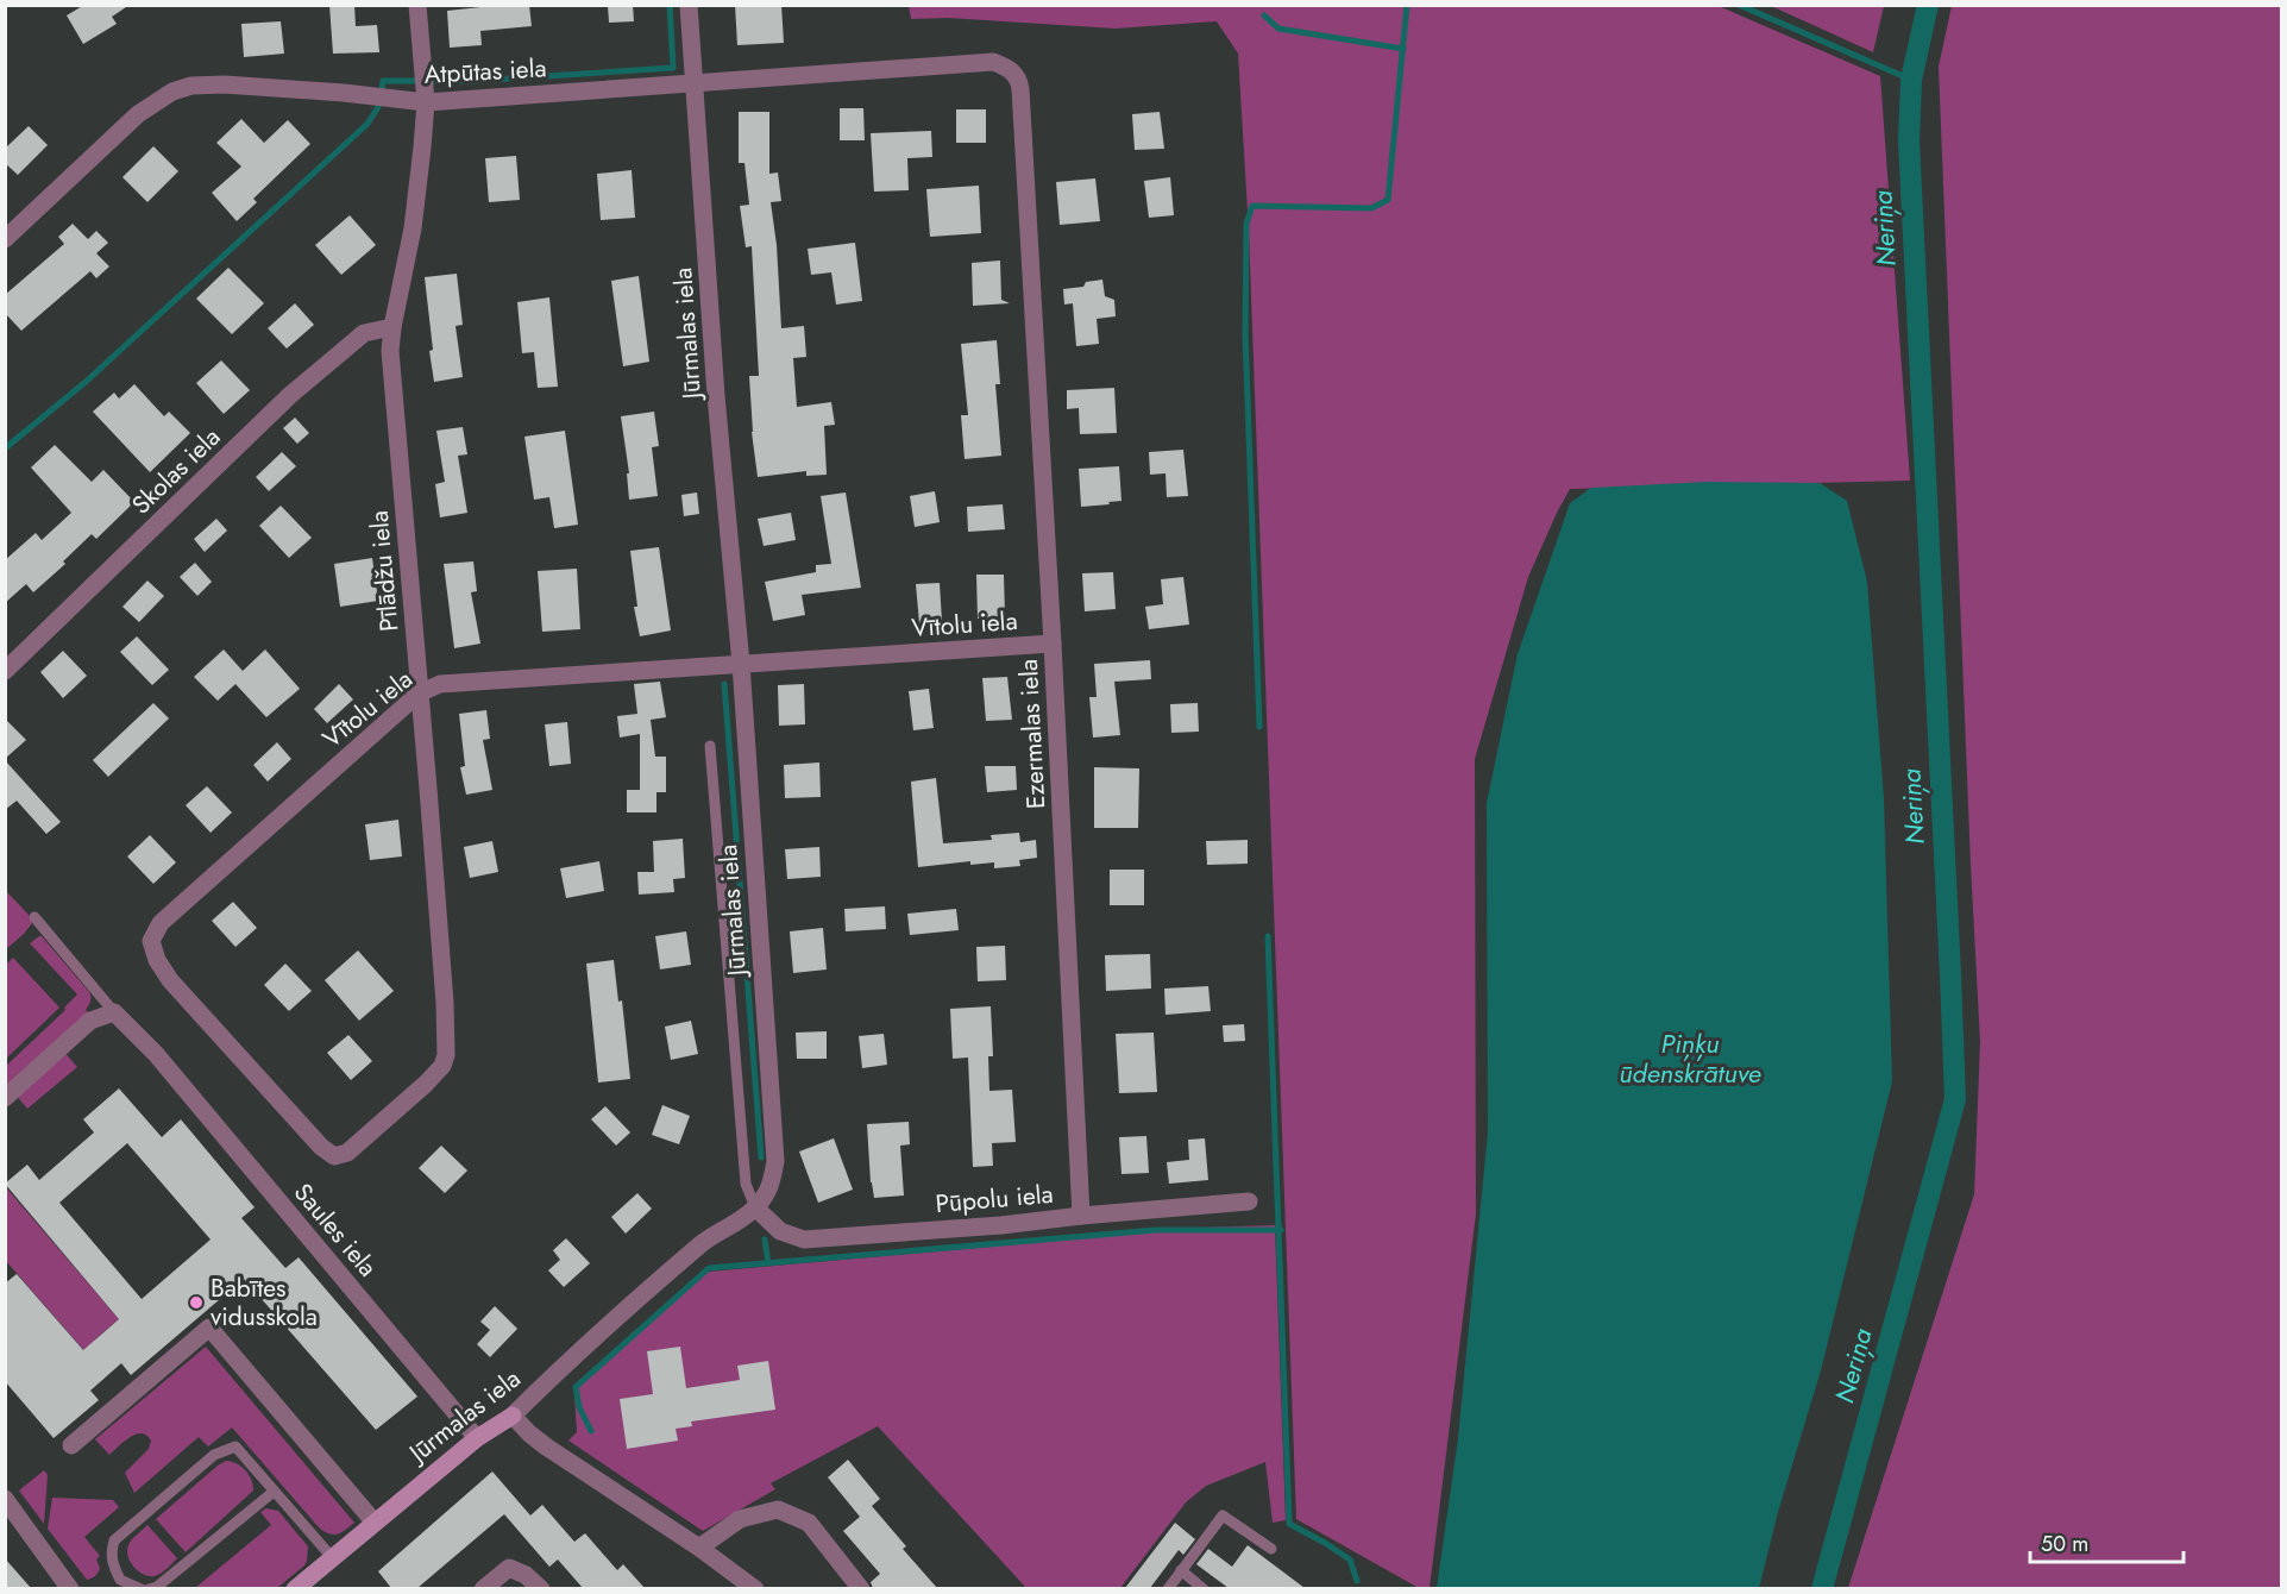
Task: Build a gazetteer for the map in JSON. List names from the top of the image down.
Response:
{
  "streets": {
    "street": [
      "Atpūtas iela",
      "Jūrmalas iela",
      "Skolas iela",
      "Pīlādžu iela",
      "Vītolu iela",
      "Ezermalas iela",
      "Pūpolu iela",
      "Saules iela"
    ]
  },
  "crossings": [
    ["Atpūtas iela", "Jūrmalas iela"],
    ["Atpūtas iela", "Pīlādžu iela"],
    ["Atpūtas iela", "Ezermalas iela"],
    ["Jūrmalas iela", "Vītolu iela"],
    ["Jūrmalas iela", "Pūpolu iela"],
    ["Jūrmalas iela", "Saules iela"],
    ["Skolas iela", "Pīlādžu iela"],
    ["Pīlādžu iela", "Vītolu iela"],
    ["Vītolu iela", "Ezermalas iela"],
    ["Ezermalas iela", "Pūpolu iela"]
  ],
  "water": ["Neriņa", "Piņķu ūdenskrātuve"],
  "places": ["Babītes vidusskola"],
  "scale_bar": "50 m"
}
